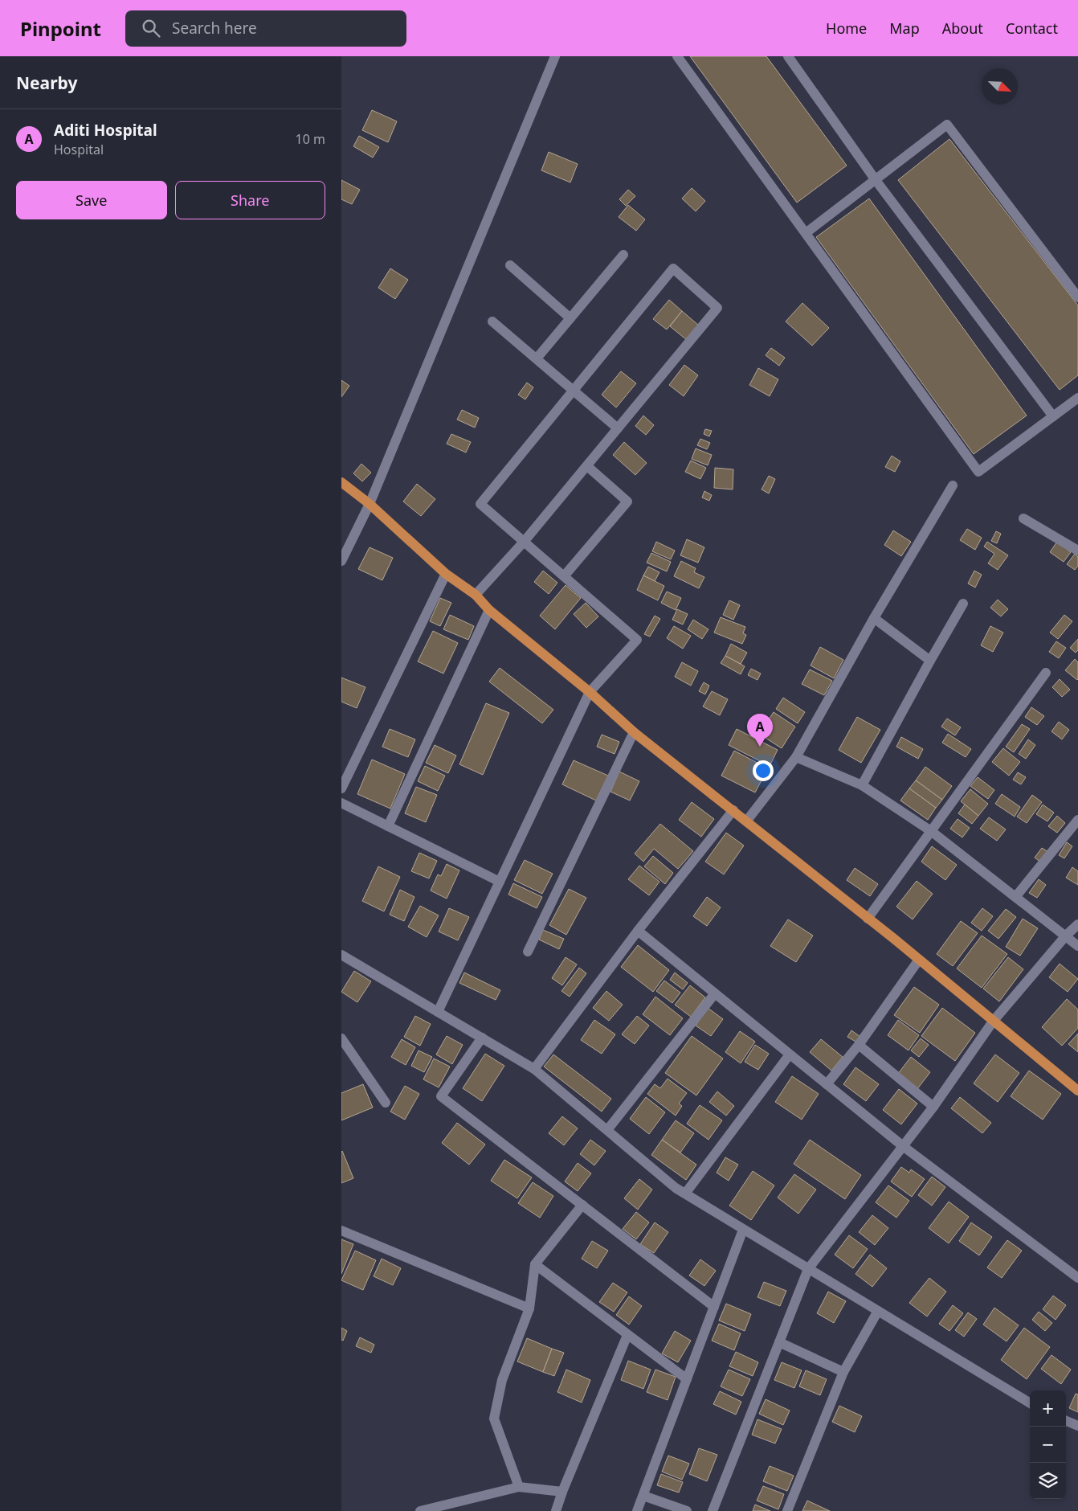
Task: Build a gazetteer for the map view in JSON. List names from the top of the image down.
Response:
{
  "north": "bottom right",
  "page": {
    "header": "Pinpoint",
    "search": "Search here",
    "nav": [
      "Home",
      "Map",
      "About",
      "Contact"
    ],
    "heading": "Nearby",
    "list": [
      {
        "mark": "A",
        "name": "Aditi Hospital",
        "note": "Hospital",
        "value": "10 m"
      }
    ],
    "buttons": ["Save", "Share"],
    "pins": "A",
    "map_buttons": ["+", "−"]
  }
}
